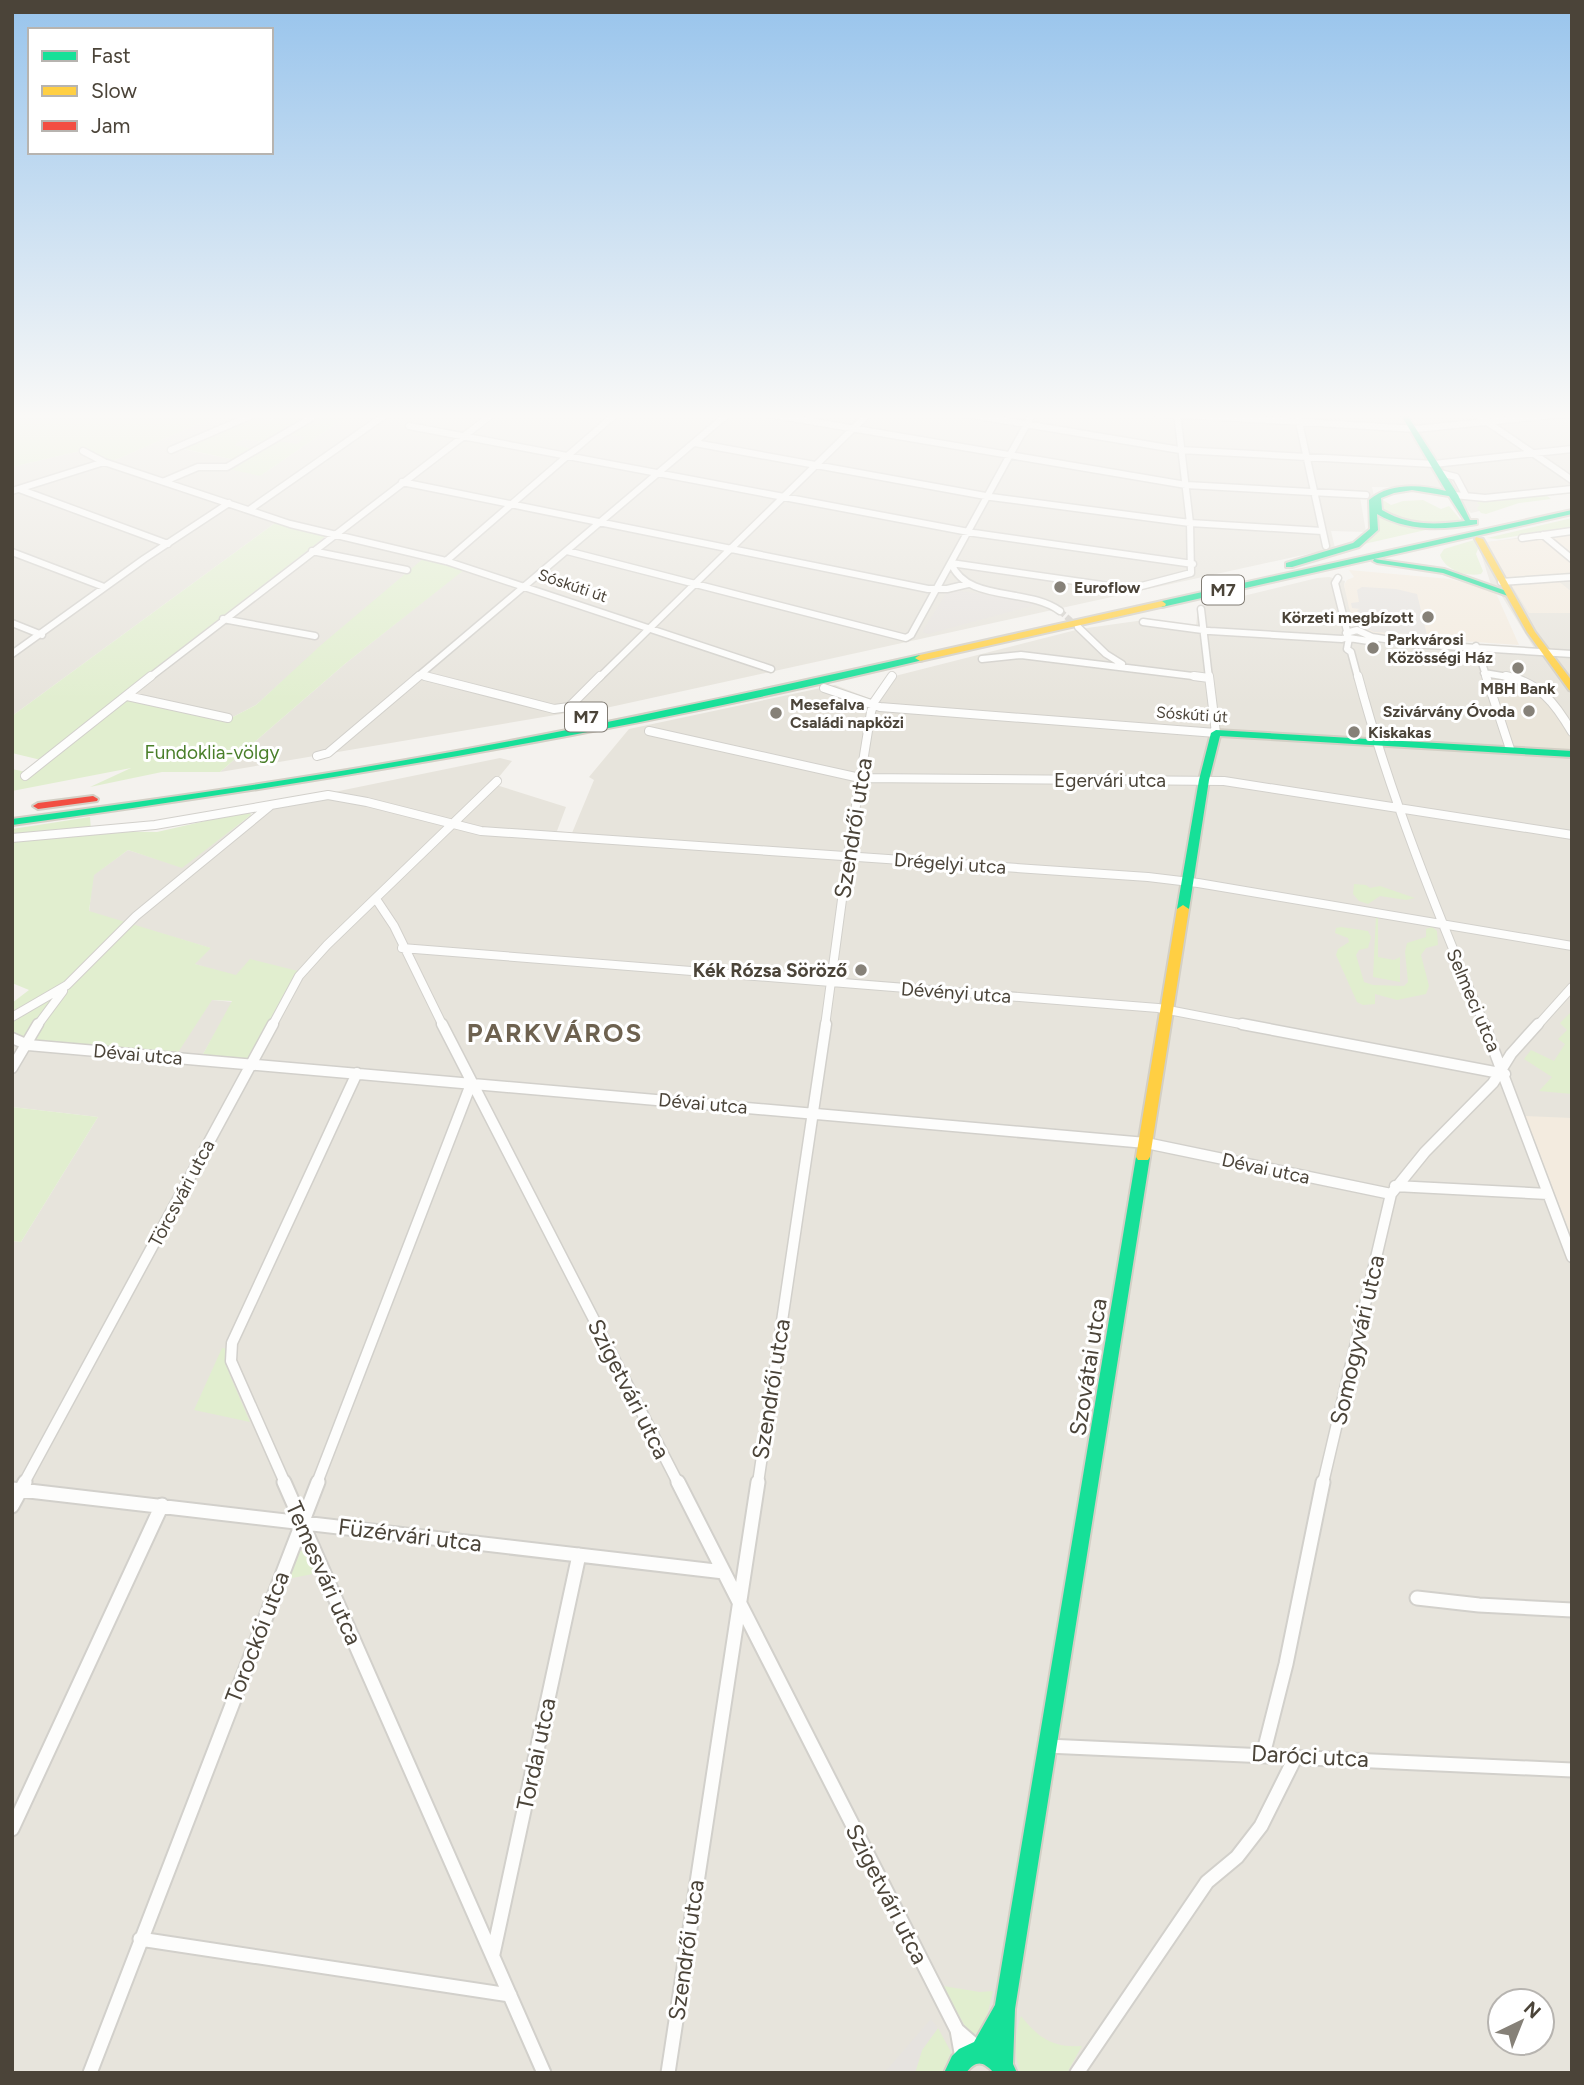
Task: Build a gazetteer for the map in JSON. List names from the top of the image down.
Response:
{
  "streets": {
    "main road": ["Sóskúti út", "M7", "Szovátai utca"],
    "street": [
      "Egervári utca",
      "Szendrői utca",
      "Drégelyi utca",
      "Dévényi utca",
      "Selmeci utca",
      "Dévai utca",
      "Törcsvári utca",
      "Somogyvári utca",
      "Szigetvári utca",
      "Füzérvári utca",
      "Temesvári utca",
      "Torockói utca",
      "Tordai utca",
      "Daróci utca"
    ]
  },
  "crossings": [
    ["Sóskúti út", "Szendrői utca"],
    ["Sóskúti út", "Selmeci utca"],
    ["Sóskúti út", "Szovátai utca"],
    ["Egervári utca", "Szendrői utca"],
    ["Egervári utca", "Selmeci utca"],
    ["Egervári utca", "Szovátai utca"],
    ["Szendrői utca", "Drégelyi utca"],
    ["Szendrői utca", "Dévényi utca"],
    ["Szendrői utca", "Dévai utca"],
    ["Szendrői utca", "Szigetvári utca"],
    ["Drégelyi utca", "Selmeci utca"],
    ["Drégelyi utca", "Szovátai utca"],
    ["Dévényi utca", "Selmeci utca"],
    ["Dévényi utca", "Somogyvári utca"],
    ["Dévényi utca", "Szovátai utca"],
    ["Dévényi utca", "Szigetvári utca"],
    ["Selmeci utca", "Dévai utca"],
    ["Selmeci utca", "Somogyvári utca"],
    ["Dévai utca", "Törcsvári utca"],
    ["Dévai utca", "Somogyvári utca"],
    ["Dévai utca", "Szovátai utca"],
    ["Dévai utca", "Szigetvári utca"],
    ["Dévai utca", "Temesvári utca"],
    ["Dévai utca", "Torockói utca"],
    ["Törcsvári utca", "Szigetvári utca"],
    ["Törcsvári utca", "Füzérvári utca"],
    ["Somogyvári utca", "Daróci utca"],
    ["Szovátai utca", "Daróci utca"],
    ["Szigetvári utca", "Füzérvári utca"],
    ["Szigetvári utca", "Torockói utca"],
    ["Füzérvári utca", "Temesvári utca"],
    ["Füzérvári utca", "Torockói utca"],
    ["Füzérvári utca", "Tordai utca"],
    ["Temesvári utca", "Torockói utca"],
    ["Temesvári utca", "Tordai utca"]
  ],
  "districts": ["PARKVÁROS"],
  "parks": ["Fundoklia-völgy"],
  "places": [
    "Euroflow",
    "Körzeti megbízott",
    "Parkvárosi Közösségi Ház",
    "MBH Bank",
    "Szivárvány Óvoda",
    "Mesefalva Családi napközi",
    "Kiskakas",
    "Kék Rózsa Söröző"
  ],
  "legend": ["Fast", "Slow", "Jam"],
  "north": "top right"
}
